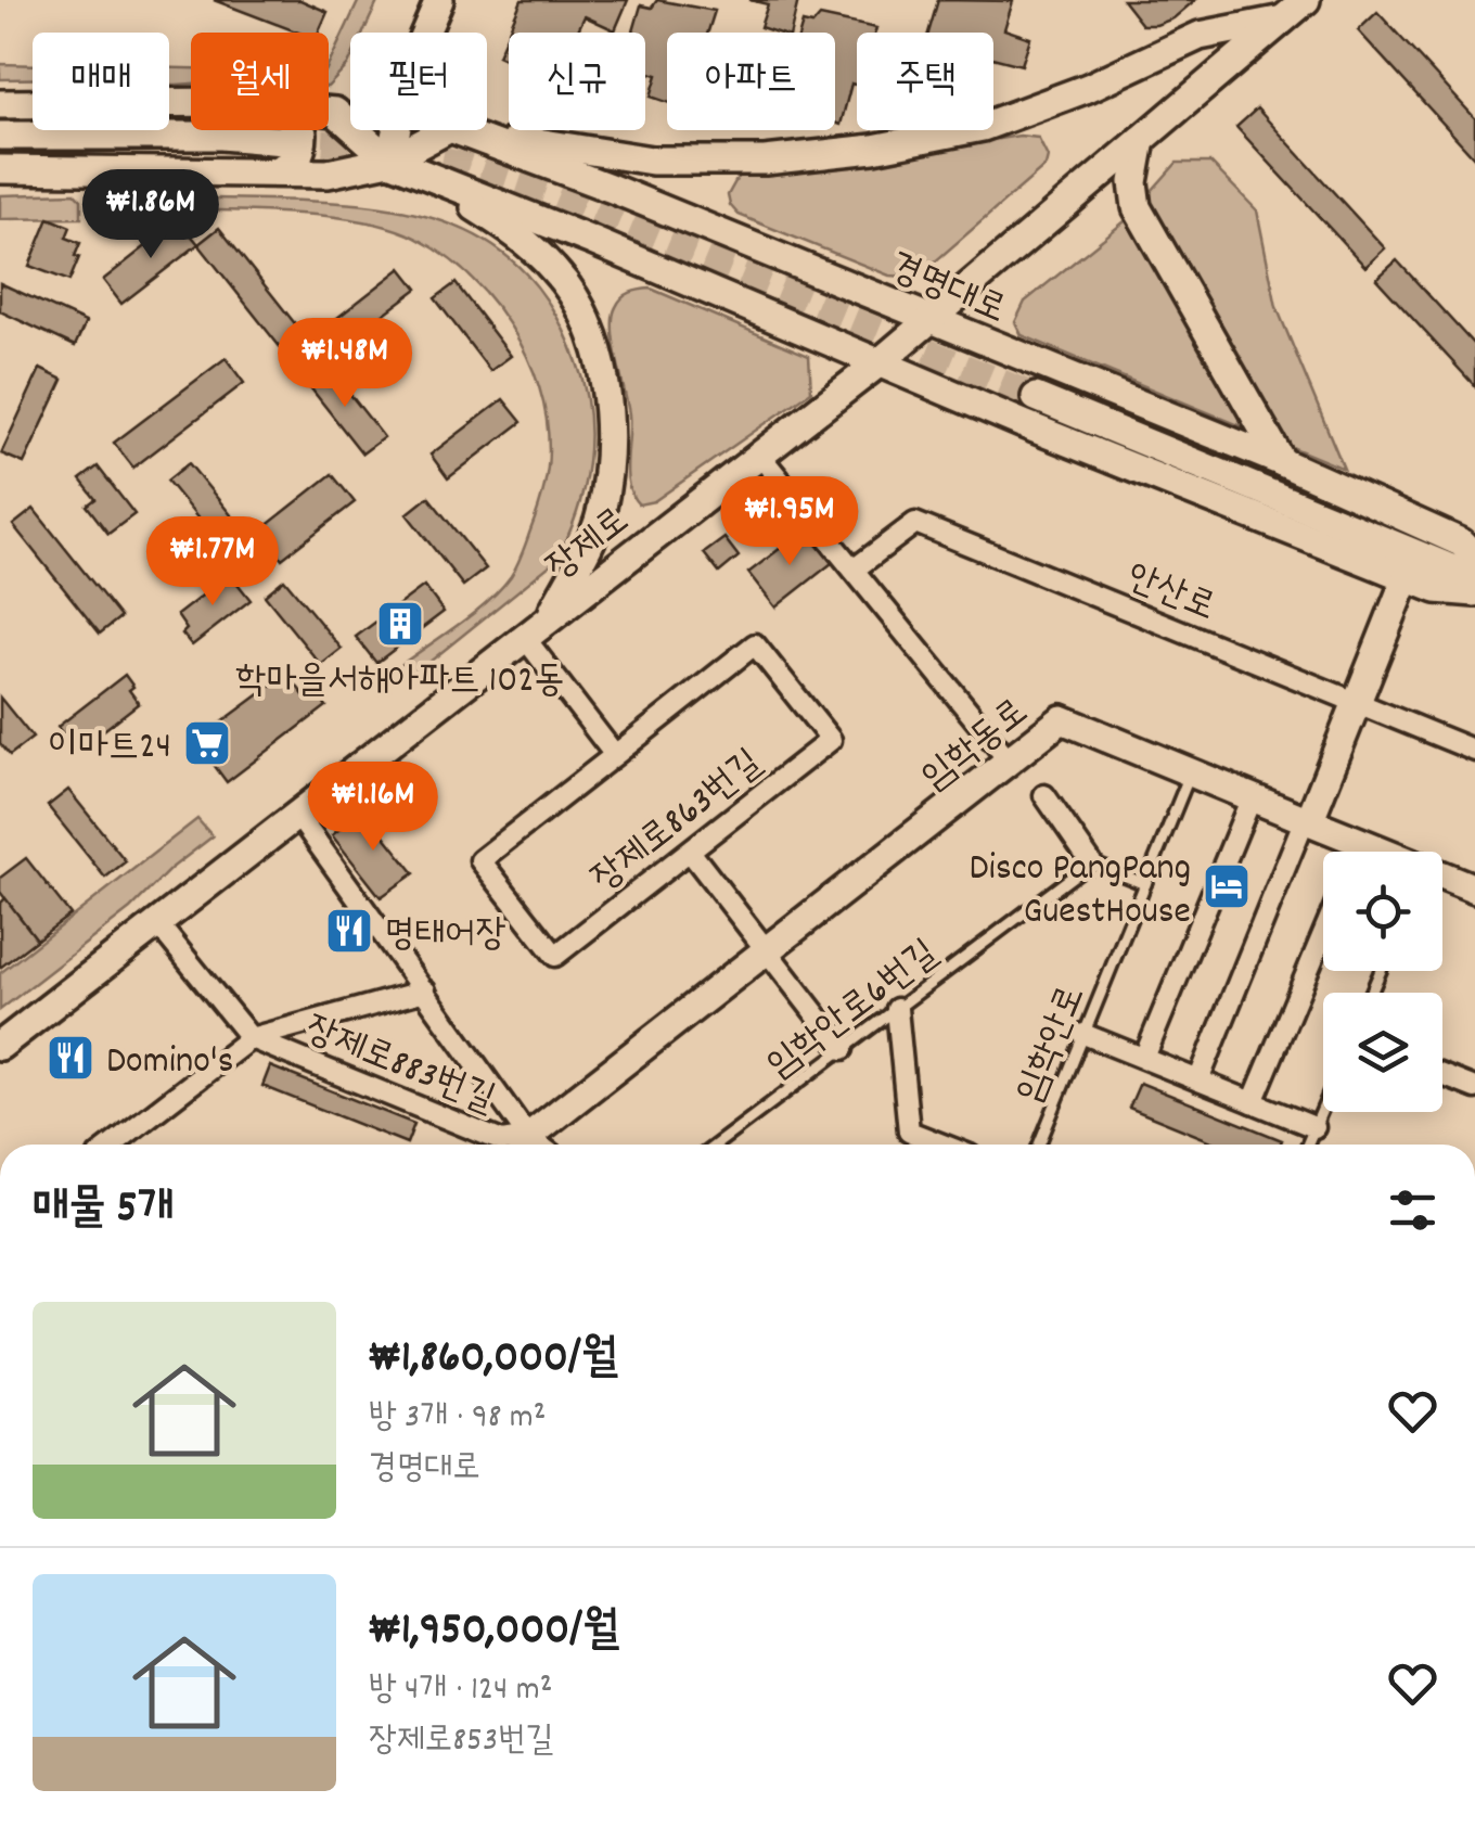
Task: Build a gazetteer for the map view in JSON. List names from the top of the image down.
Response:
{
  "streets": {
    "street": [
      "경명대로",
      "장제로",
      "안산로",
      "임학동로",
      "장제로863번길",
      "장제로883번길"
    ],
    "lane": ["임학안로6번길", "임학안로"]
  },
  "crossings": [
    ["경명대로", "장제로"],
    ["장제로", "장제로883번길"],
    ["임학동로", "임학안로"]
  ],
  "places": {
    "building": ["학마을서해아파트 102동"],
    "supermarket": ["이마트24"],
    "hotel": ["Disco PangPang GuestHouse"],
    "restaurant": ["명태어장", "Domino's"]
  },
  "page": {
    "chip": [
      "매매",
      "월세",
      "필터",
      "신규",
      "아파트",
      "주택"
    ],
    "price": [
      "₩1.86M",
      "₩1.48M",
      "₩1.95M",
      "₩1.77M",
      "₩1.16M"
    ],
    "heading": "매물 5개",
    "list": [
      {
        "name": "₩1,860,000/월",
        "note": "방 3개 · 98 m² · 경명대로"
      },
      {
        "name": "₩1,950,000/월",
        "note": "방 4개 · 124 m² · 장제로853번길"
      }
    ]
  }
}
